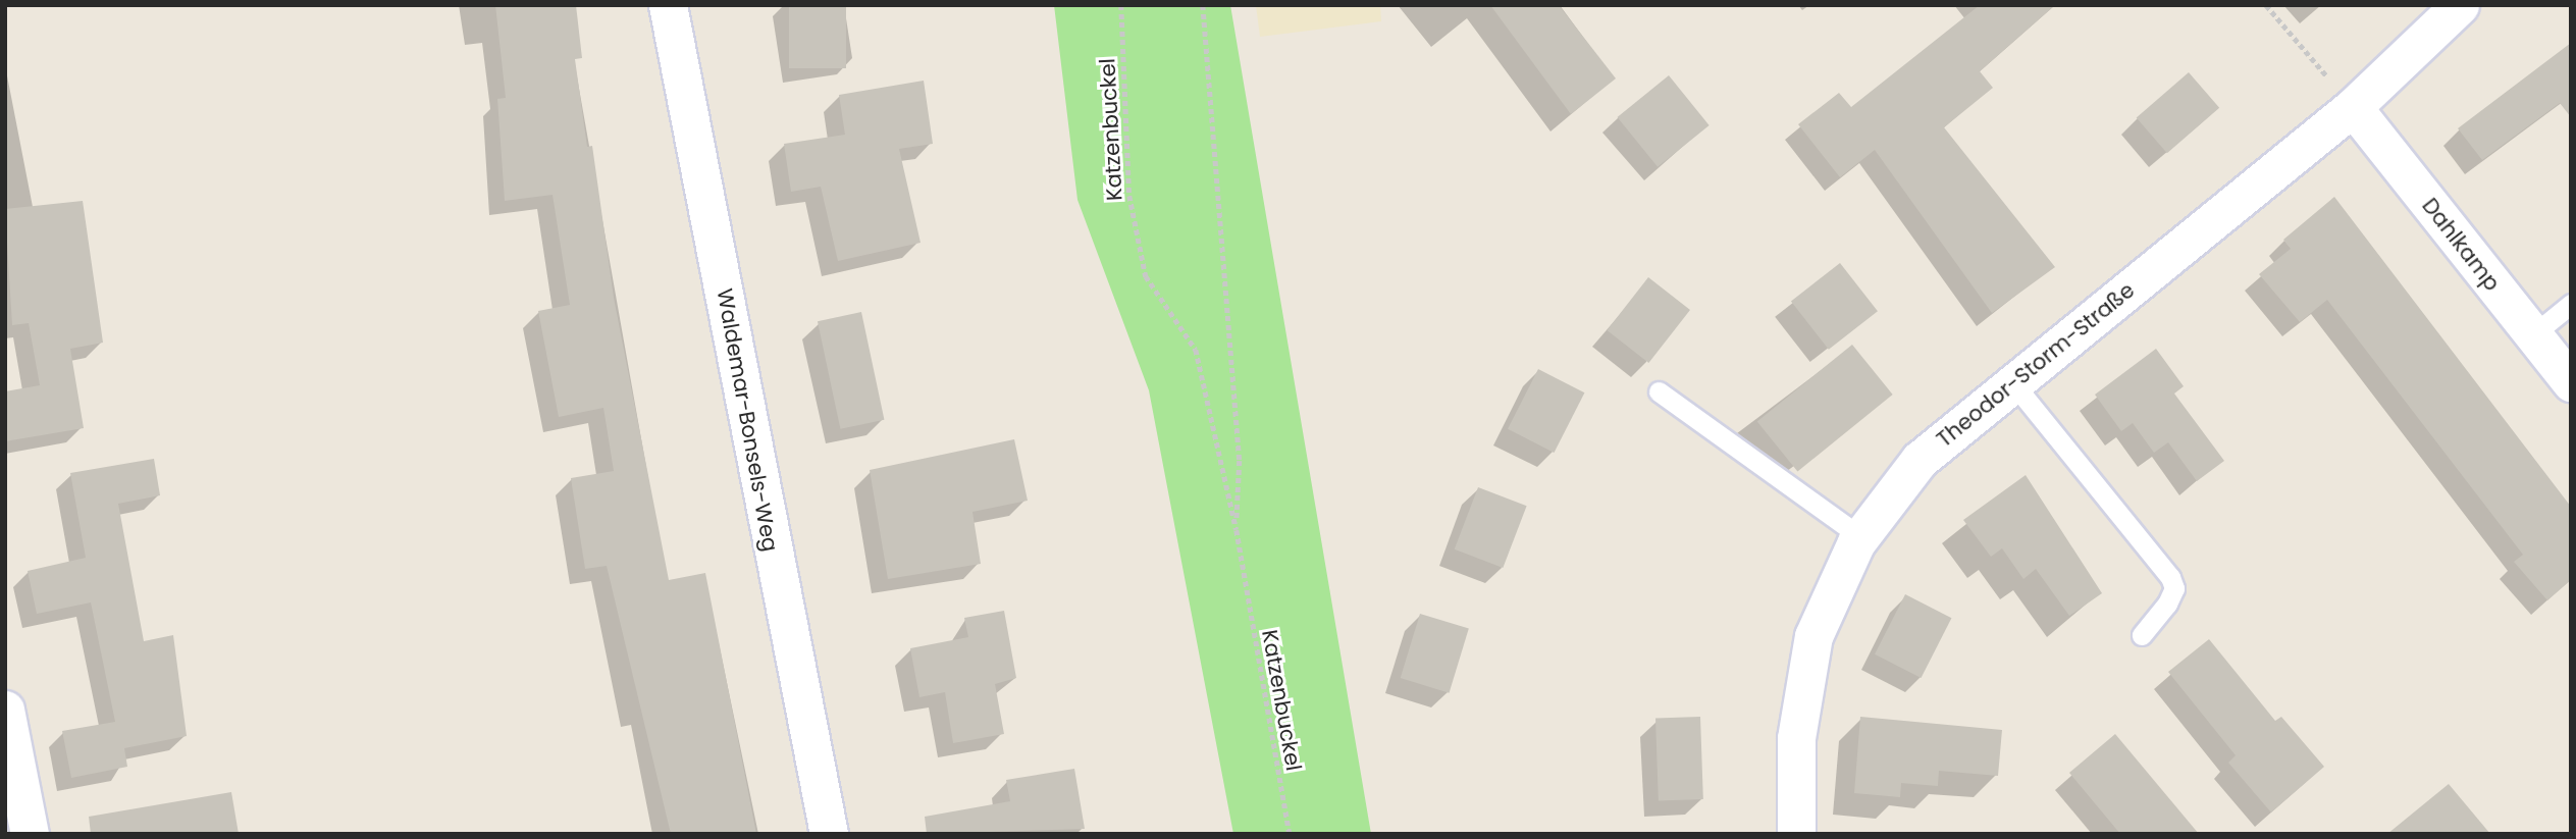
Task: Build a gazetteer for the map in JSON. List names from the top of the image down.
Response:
{
  "streets": {
    "street": ["Dahlkamp", "Theodor-Storm-Straße", "Waldemar-Bonsels-Weg"],
    "path": ["Katzenbuckel"]
  },
  "crossings": [
    ["Dahlkamp", "Theodor-Storm-Straße"]
  ]
}
